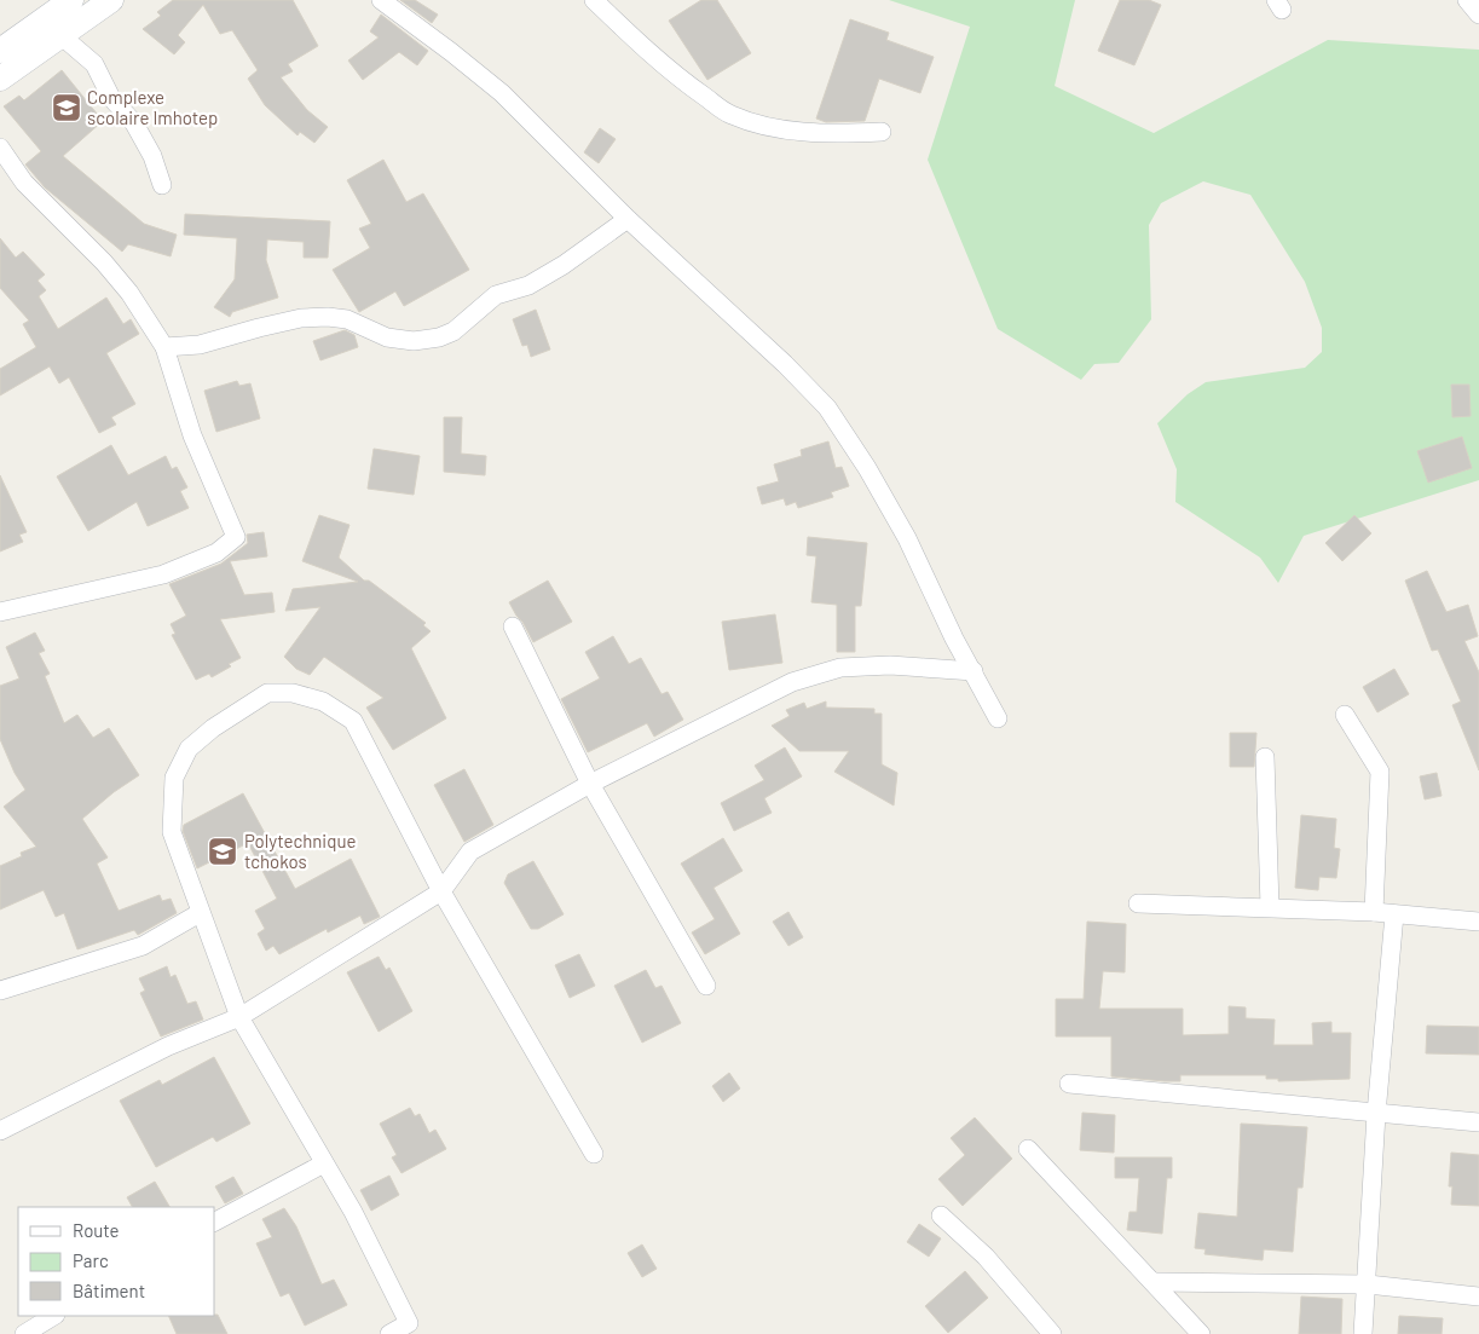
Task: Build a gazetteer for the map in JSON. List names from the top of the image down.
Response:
{
  "places": {
    "school or university": ["Complexe scolaire Imhotep", "Polytechnique tchokos"]
  },
  "legend": ["Route", "Parc", "Bâtiment"]
}
